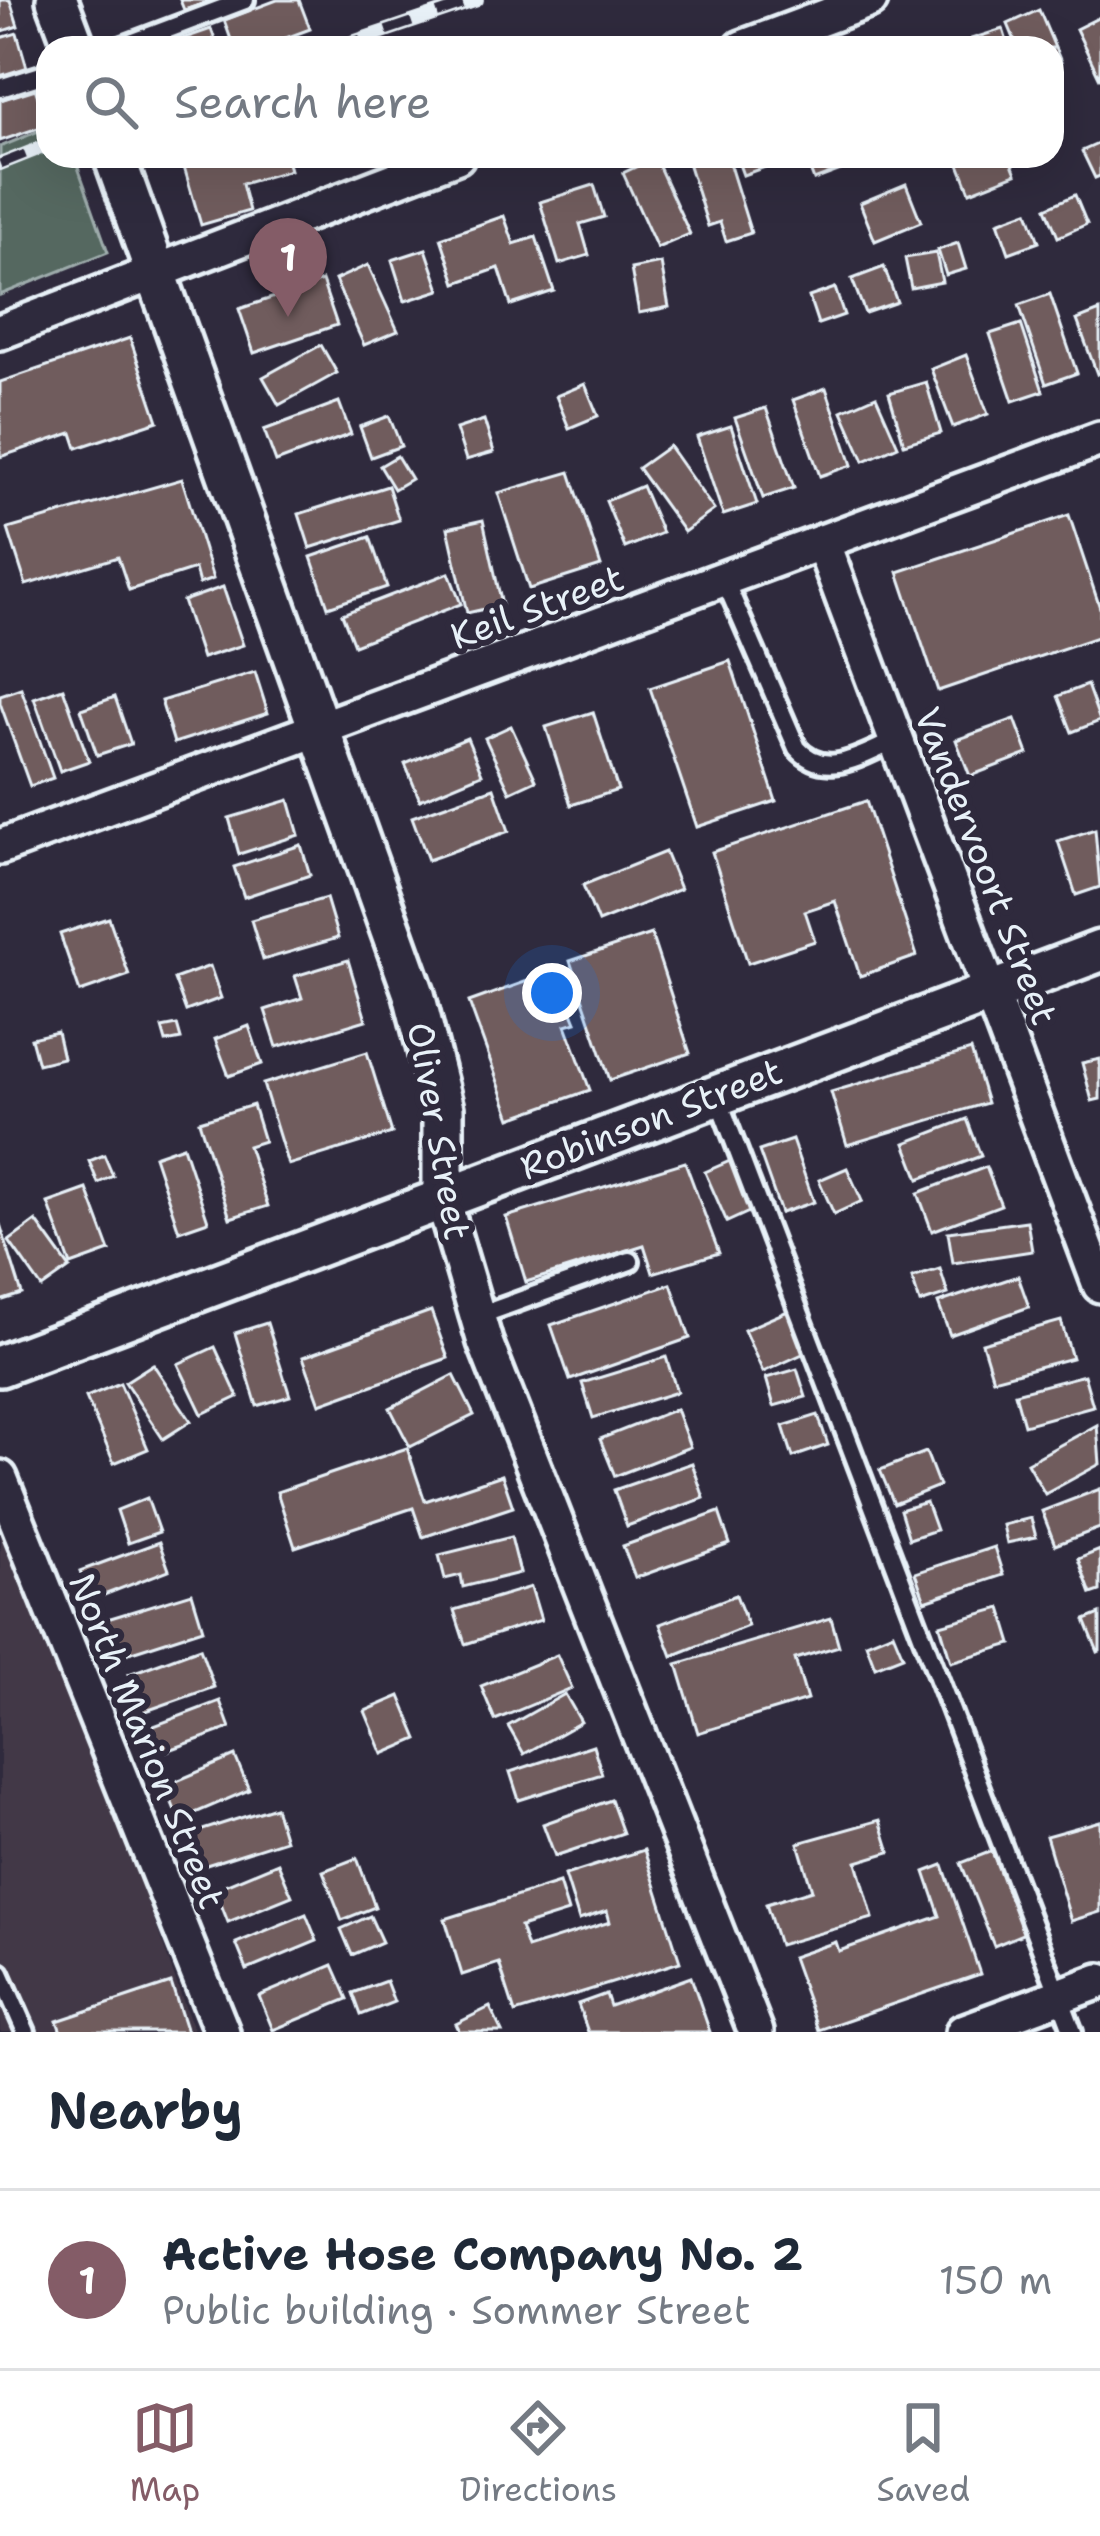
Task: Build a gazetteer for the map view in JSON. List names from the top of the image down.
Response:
{
  "streets": {
    "street": [
      "Keil Street",
      "Vandervoort Street",
      "Robinson Street",
      "Oliver Street",
      "North Marion Street"
    ]
  },
  "crossings": [
    ["Keil Street", "Vandervoort Street"],
    ["Keil Street", "Oliver Street"],
    ["Vandervoort Street", "Robinson Street"],
    ["Robinson Street", "Oliver Street"]
  ],
  "page": {
    "search": "Search here",
    "pins": "1",
    "heading": "Nearby",
    "list": [
      {
        "mark": "1",
        "name": "Active Hose Company No. 2",
        "note": "Public building · Sommer Street",
        "value": "150 m"
      }
    ],
    "nav": ["Map", "Directions", "Saved"]
  }
}
